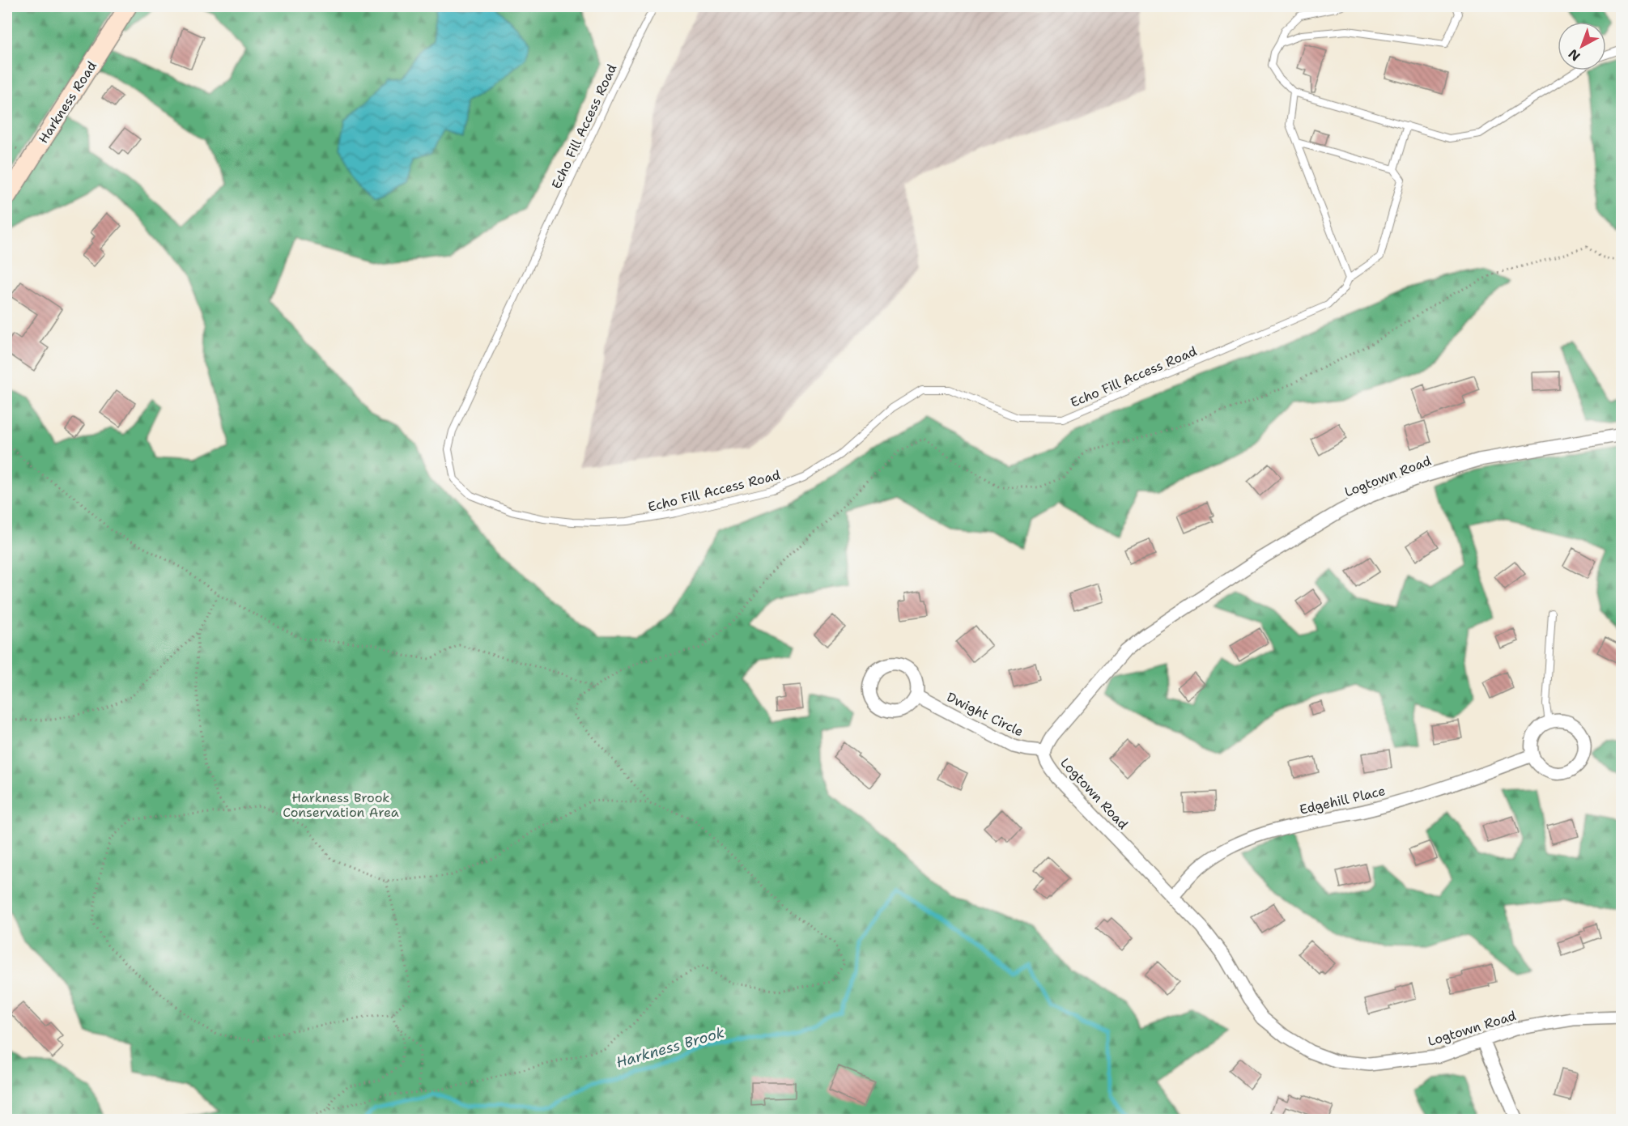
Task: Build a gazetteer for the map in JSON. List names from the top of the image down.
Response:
{
  "streets": {
    "main road": ["Harkness Road"],
    "street": ["Logtown Road", "Dwight Circle", "Edgehill Place"],
    "lane": ["Echo Fill Access Road"]
  },
  "crossings": [
    ["Logtown Road", "Dwight Circle"],
    ["Logtown Road", "Edgehill Place"]
  ],
  "water": ["Harkness Brook"],
  "parks": ["Harkness Brook Conservation Area"],
  "north": "bottom left"
}
